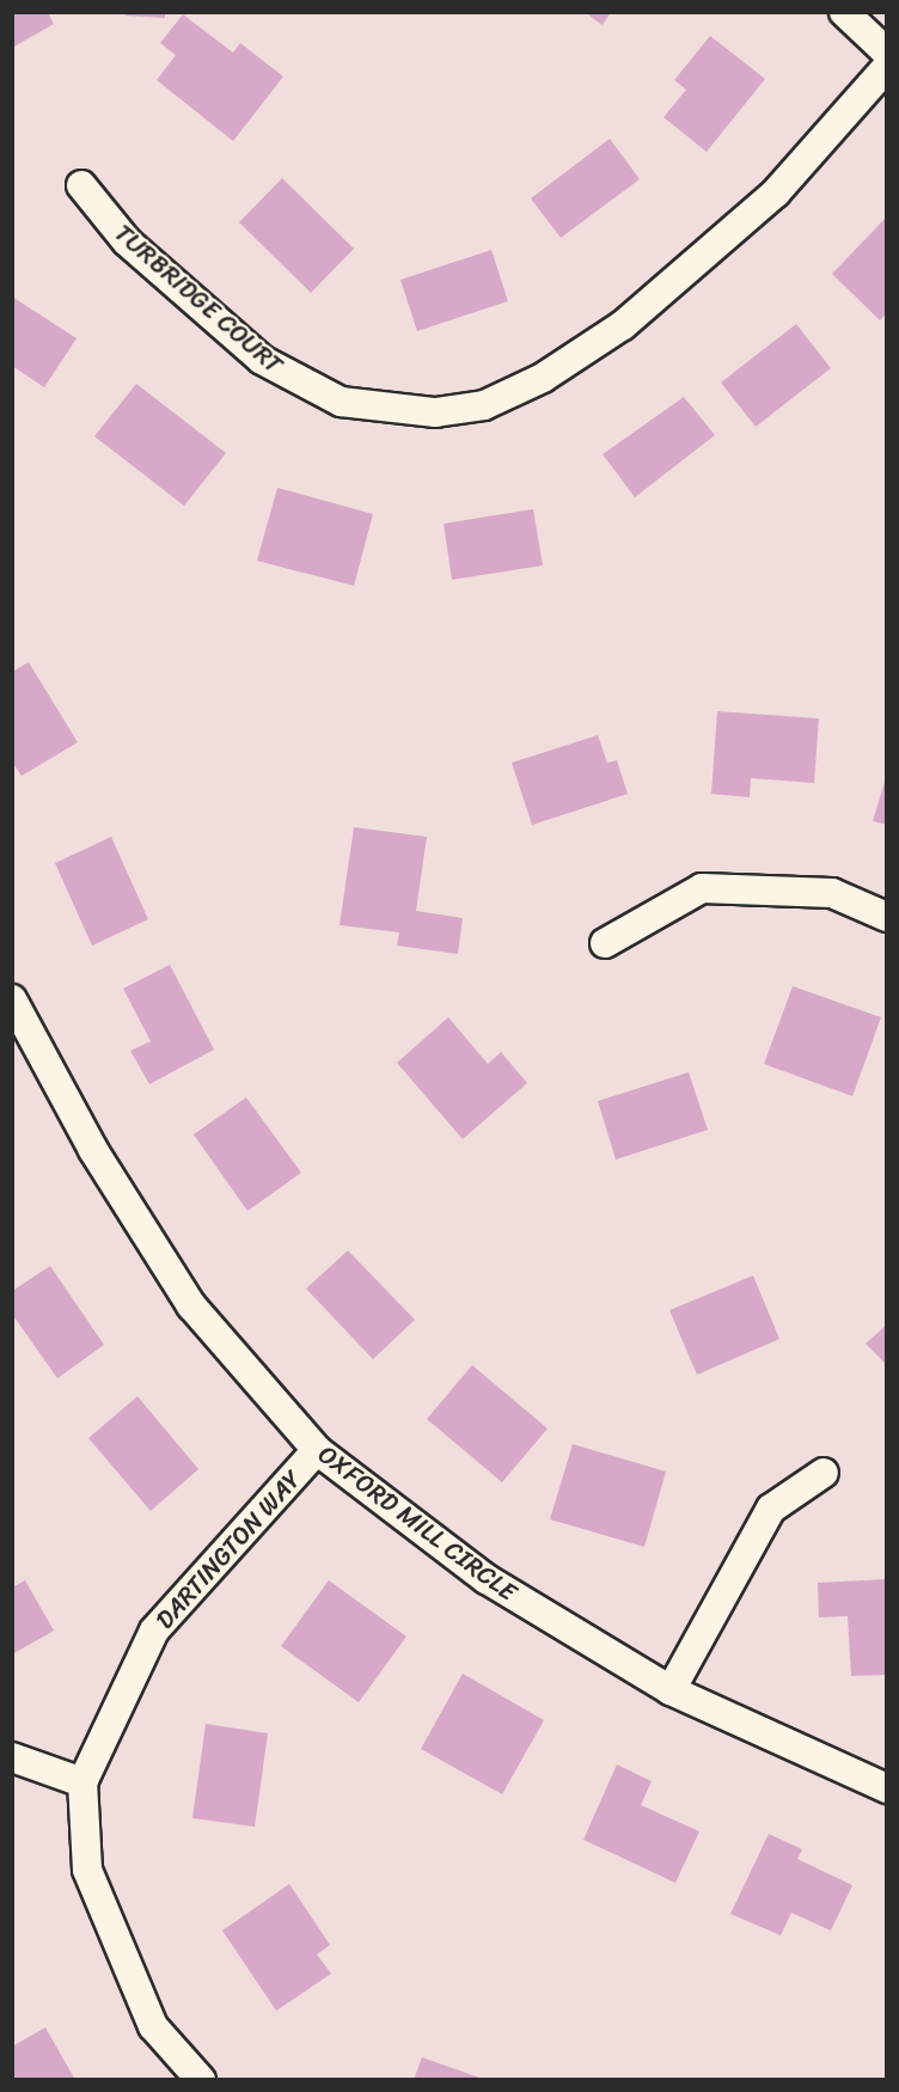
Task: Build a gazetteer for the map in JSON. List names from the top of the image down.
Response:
{
  "streets": {
    "street": ["TURBRIDGE COURT", "OXFORD MILL CIRCLE", "DARTINGTON WAY"]
  },
  "crossings": [
    ["OXFORD MILL CIRCLE", "DARTINGTON WAY"]
  ]
}
